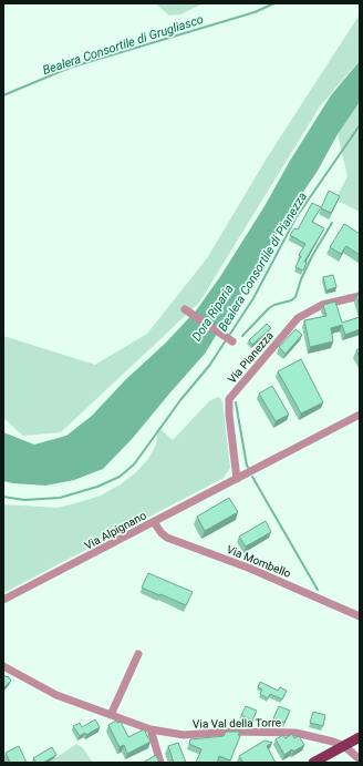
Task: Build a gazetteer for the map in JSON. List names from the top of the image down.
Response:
{
  "streets": {
    "street": [
      "Via Pianezza",
      "Via Alpignano",
      "Via Mombello",
      "Via Val della Torre"
    ]
  },
  "crossings": [
    ["Via Pianezza", "Via Alpignano"],
    ["Via Alpignano", "Via Mombello"]
  ],
  "water": ["Bealera Consortile di Grugliasco", "Bealera Consortile di Pianezza", "Dora Riparia"]
}
